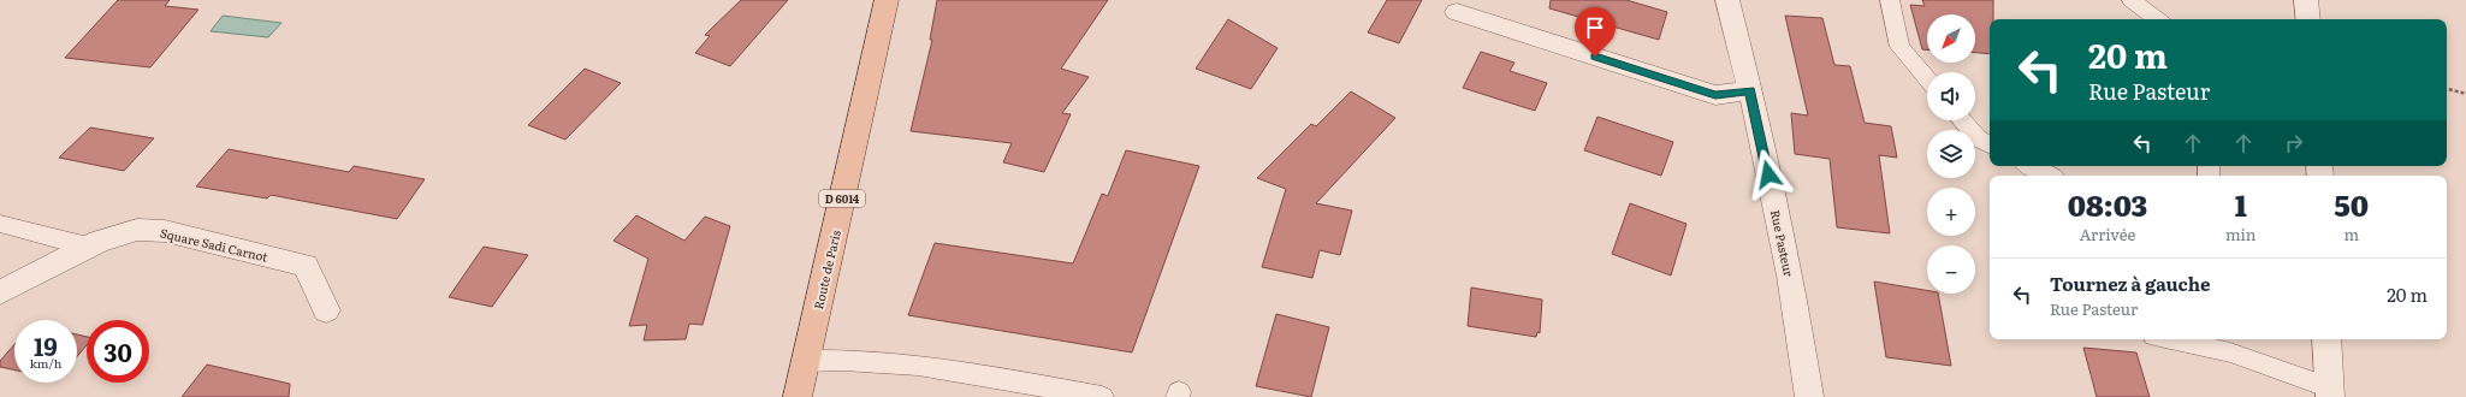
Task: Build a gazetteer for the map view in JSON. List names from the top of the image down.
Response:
{
  "streets": {
    "main road": ["D 6014", "Route de Paris"],
    "street": ["Rue Pasteur", "Square Sadi Carnot"]
  },
  "north": "bottom left",
  "page": {
    "map_buttons": ["+", "−"],
    "turn": ["20 m", "Rue Pasteur"],
    "eta": [
      "08:03",
      "Arrivée",
      "1",
      "min",
      "50",
      "m"
    ],
    "list": [
      {
        "name": "Tournez à gauche",
        "note": "Rue Pasteur",
        "value": "20 m"
      }
    ],
    "speed": "19 km/h",
    "limit": "30"
  }
}
